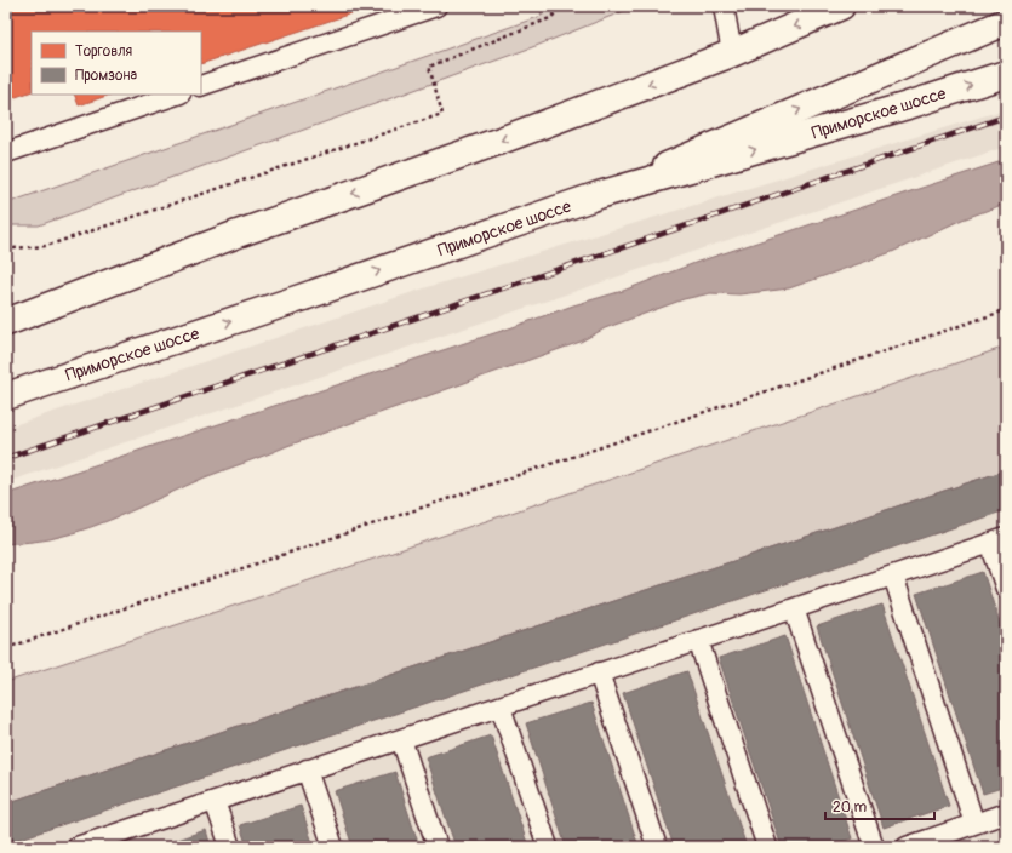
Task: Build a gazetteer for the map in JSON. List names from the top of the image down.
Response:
{
  "streets": {
    "main road": ["Приморское шоссе"]
  },
  "legend": ["Торговля", "Промзона"],
  "scale_bar": "20 m"
}
